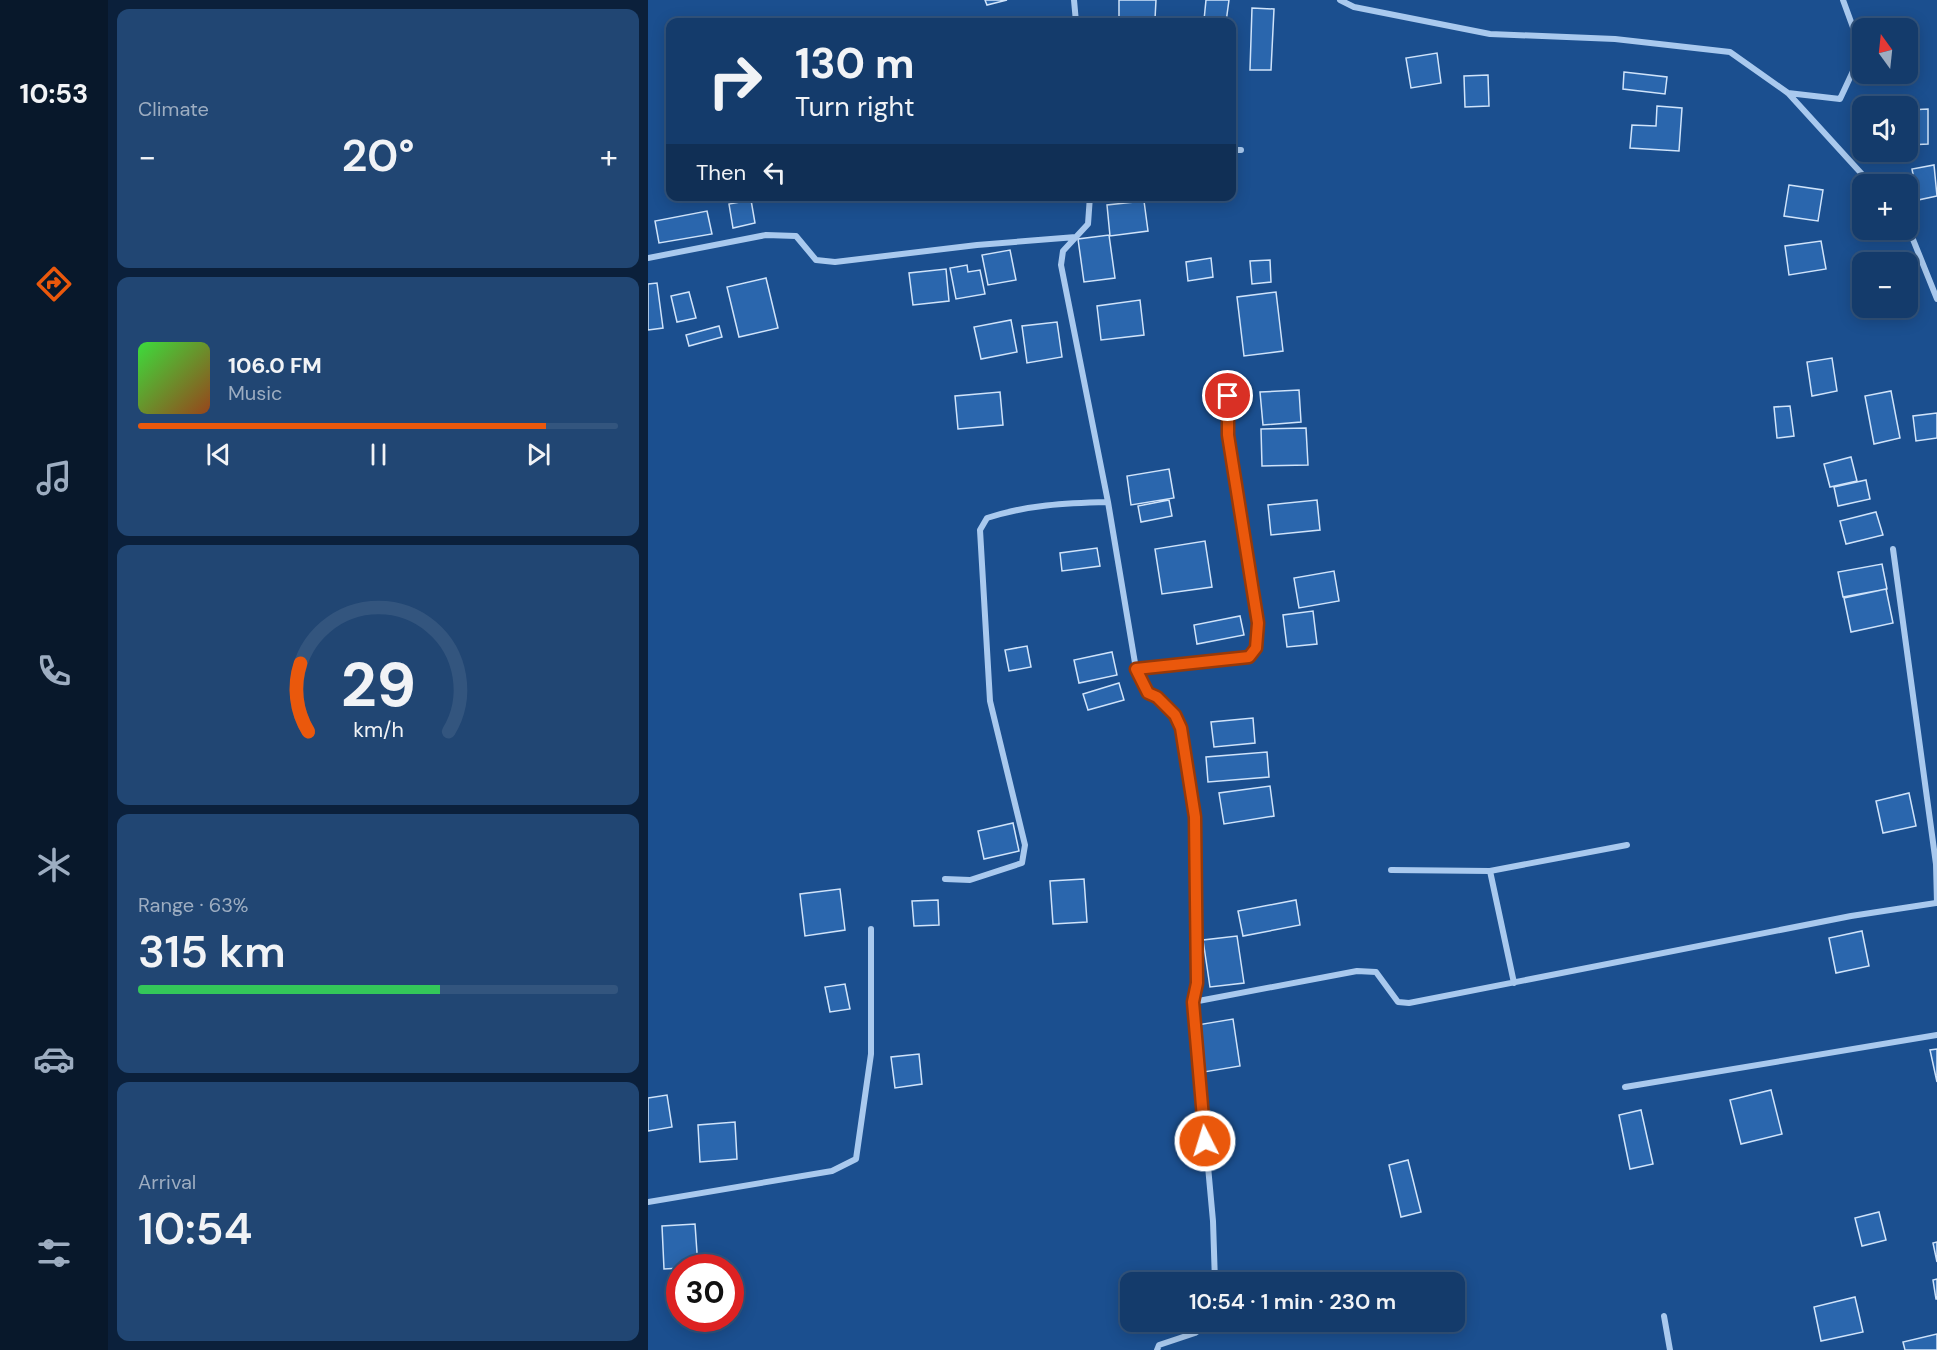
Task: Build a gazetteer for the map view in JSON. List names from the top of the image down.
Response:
{
  "north": "top",
  "page": {
    "tabs": "10:53",
    "tile": [
      "Climate",
      ["Range · 63%", "315 km"],
      ["Arrival", "10:54"]
    ],
    "map_buttons": ["+", "−"],
    "turn": ["130 m", "Turn right"],
    "heat": ["−", "20°", "+"],
    "then": "Then",
    "song": ["106.0 FM", "Music"],
    "limit": "30",
    "trip": "10:54 · 1 min · 230 m",
    "gauge": ["29", "km/h"]
  }
}
